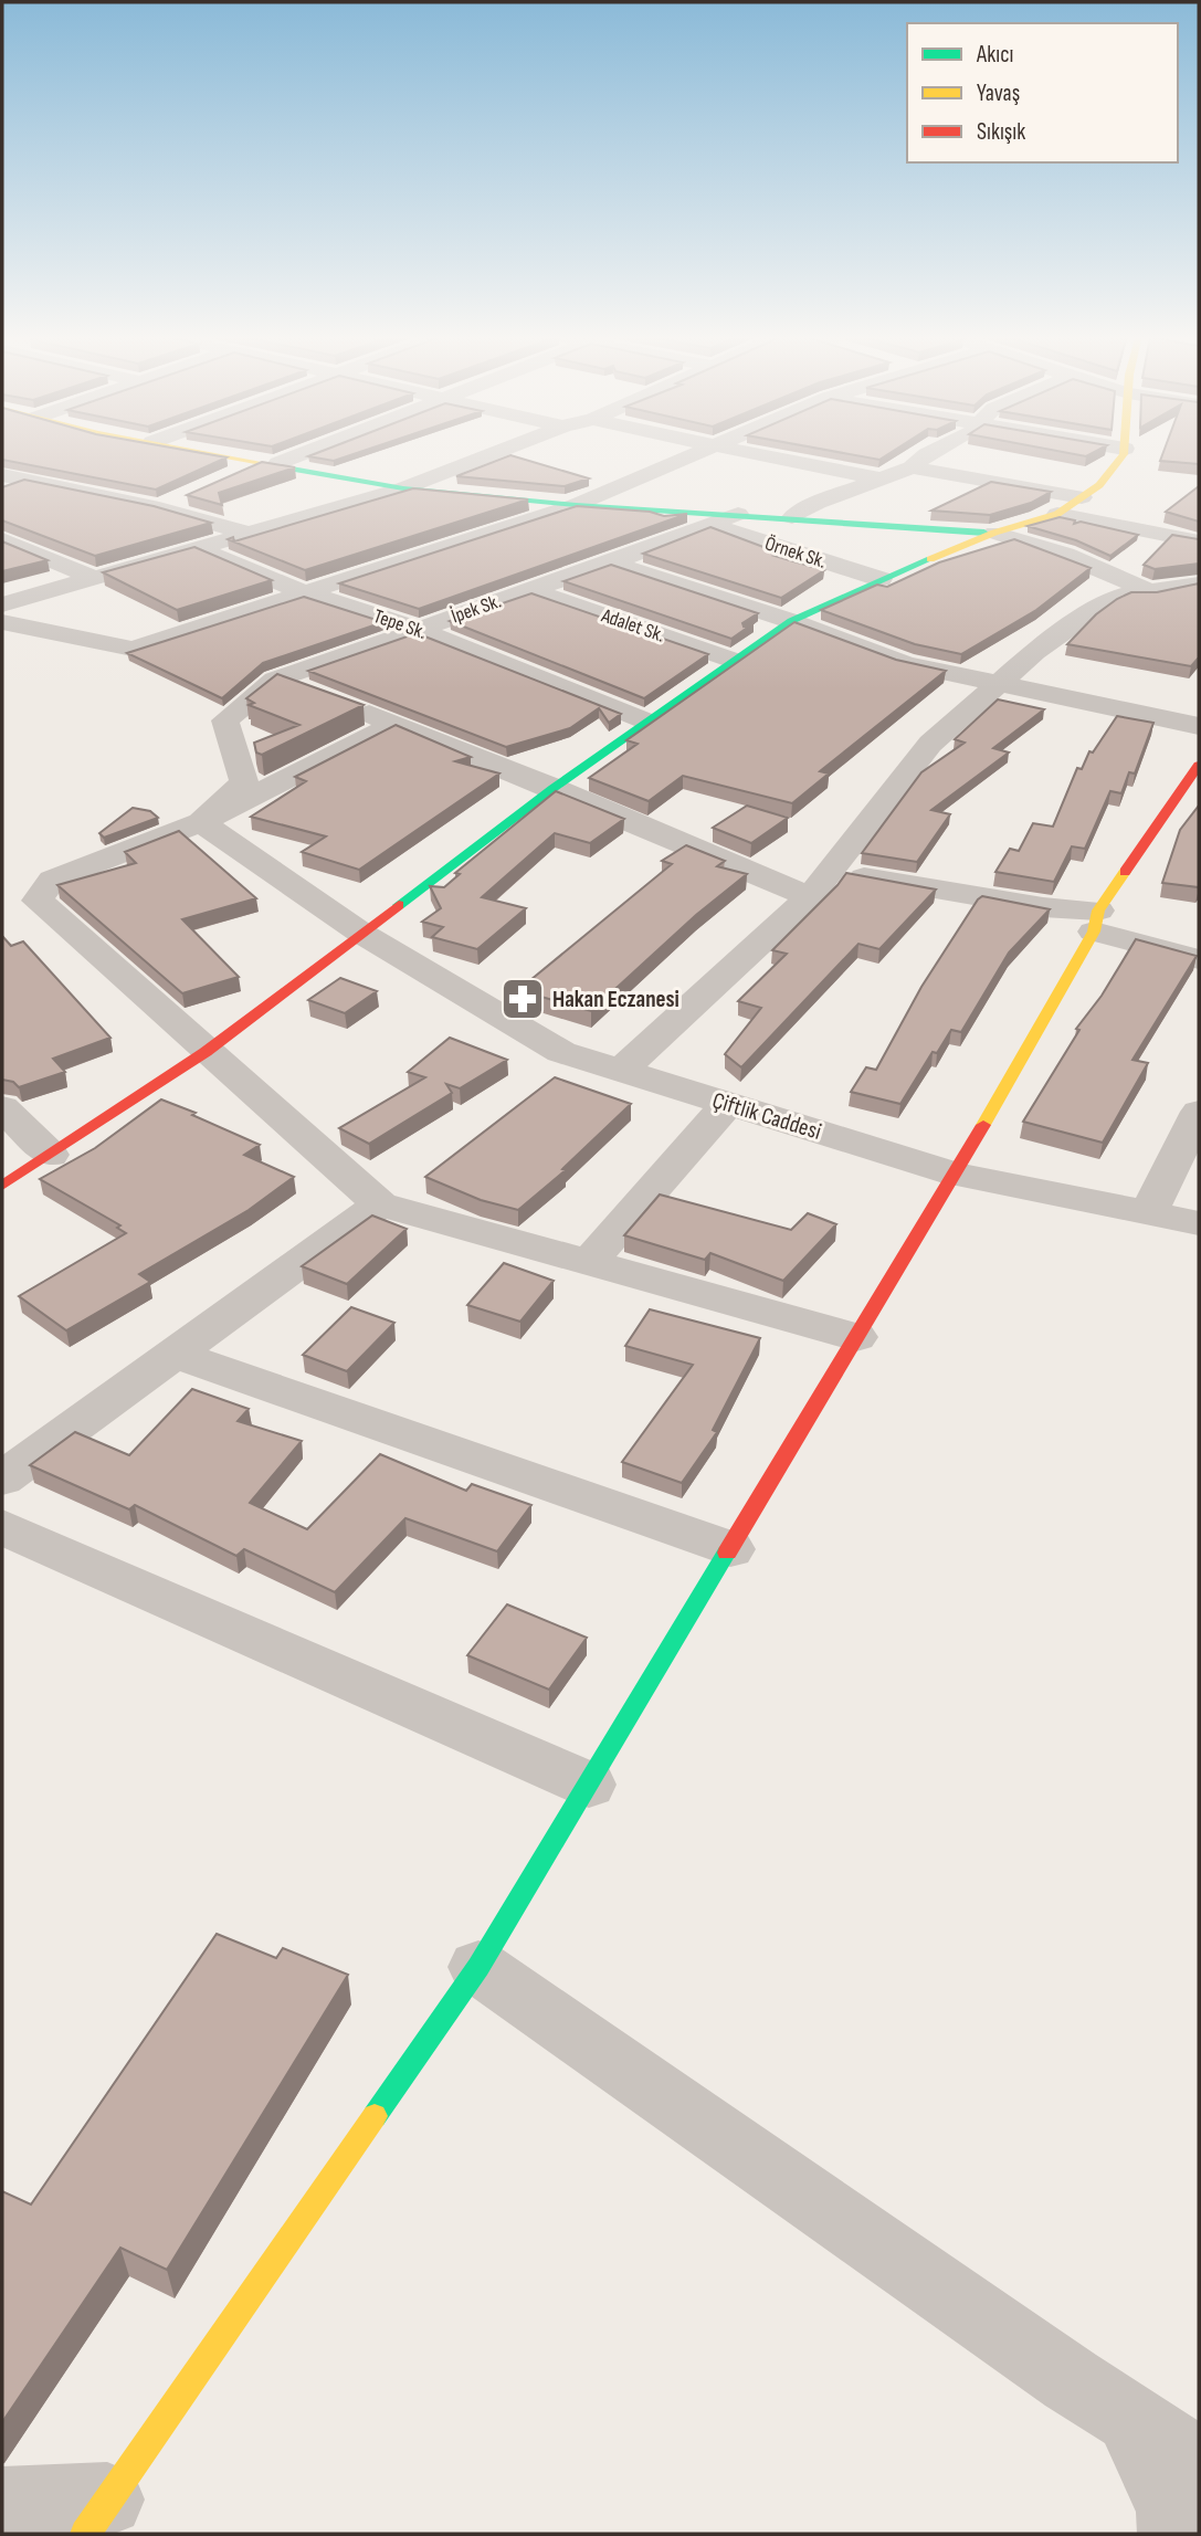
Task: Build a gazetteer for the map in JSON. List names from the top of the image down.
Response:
{
  "streets": {
    "street": [
      "Örnek Sk.",
      "İpek Sk.",
      "Tepe Sk.",
      "Adalet Sk.",
      "Çiftlik Caddesi"
    ]
  },
  "crossings": [
    ["Örnek Sk.", "İpek Sk."],
    ["İpek Sk.", "Tepe Sk."],
    ["İpek Sk.", "Adalet Sk."],
    ["İpek Sk.", "Çiftlik Caddesi"]
  ],
  "places": {
    "pharmacy": ["Hakan Eczanesi"]
  },
  "legend": ["Akıcı", "Yavaş", "Sıkışık"]
}
